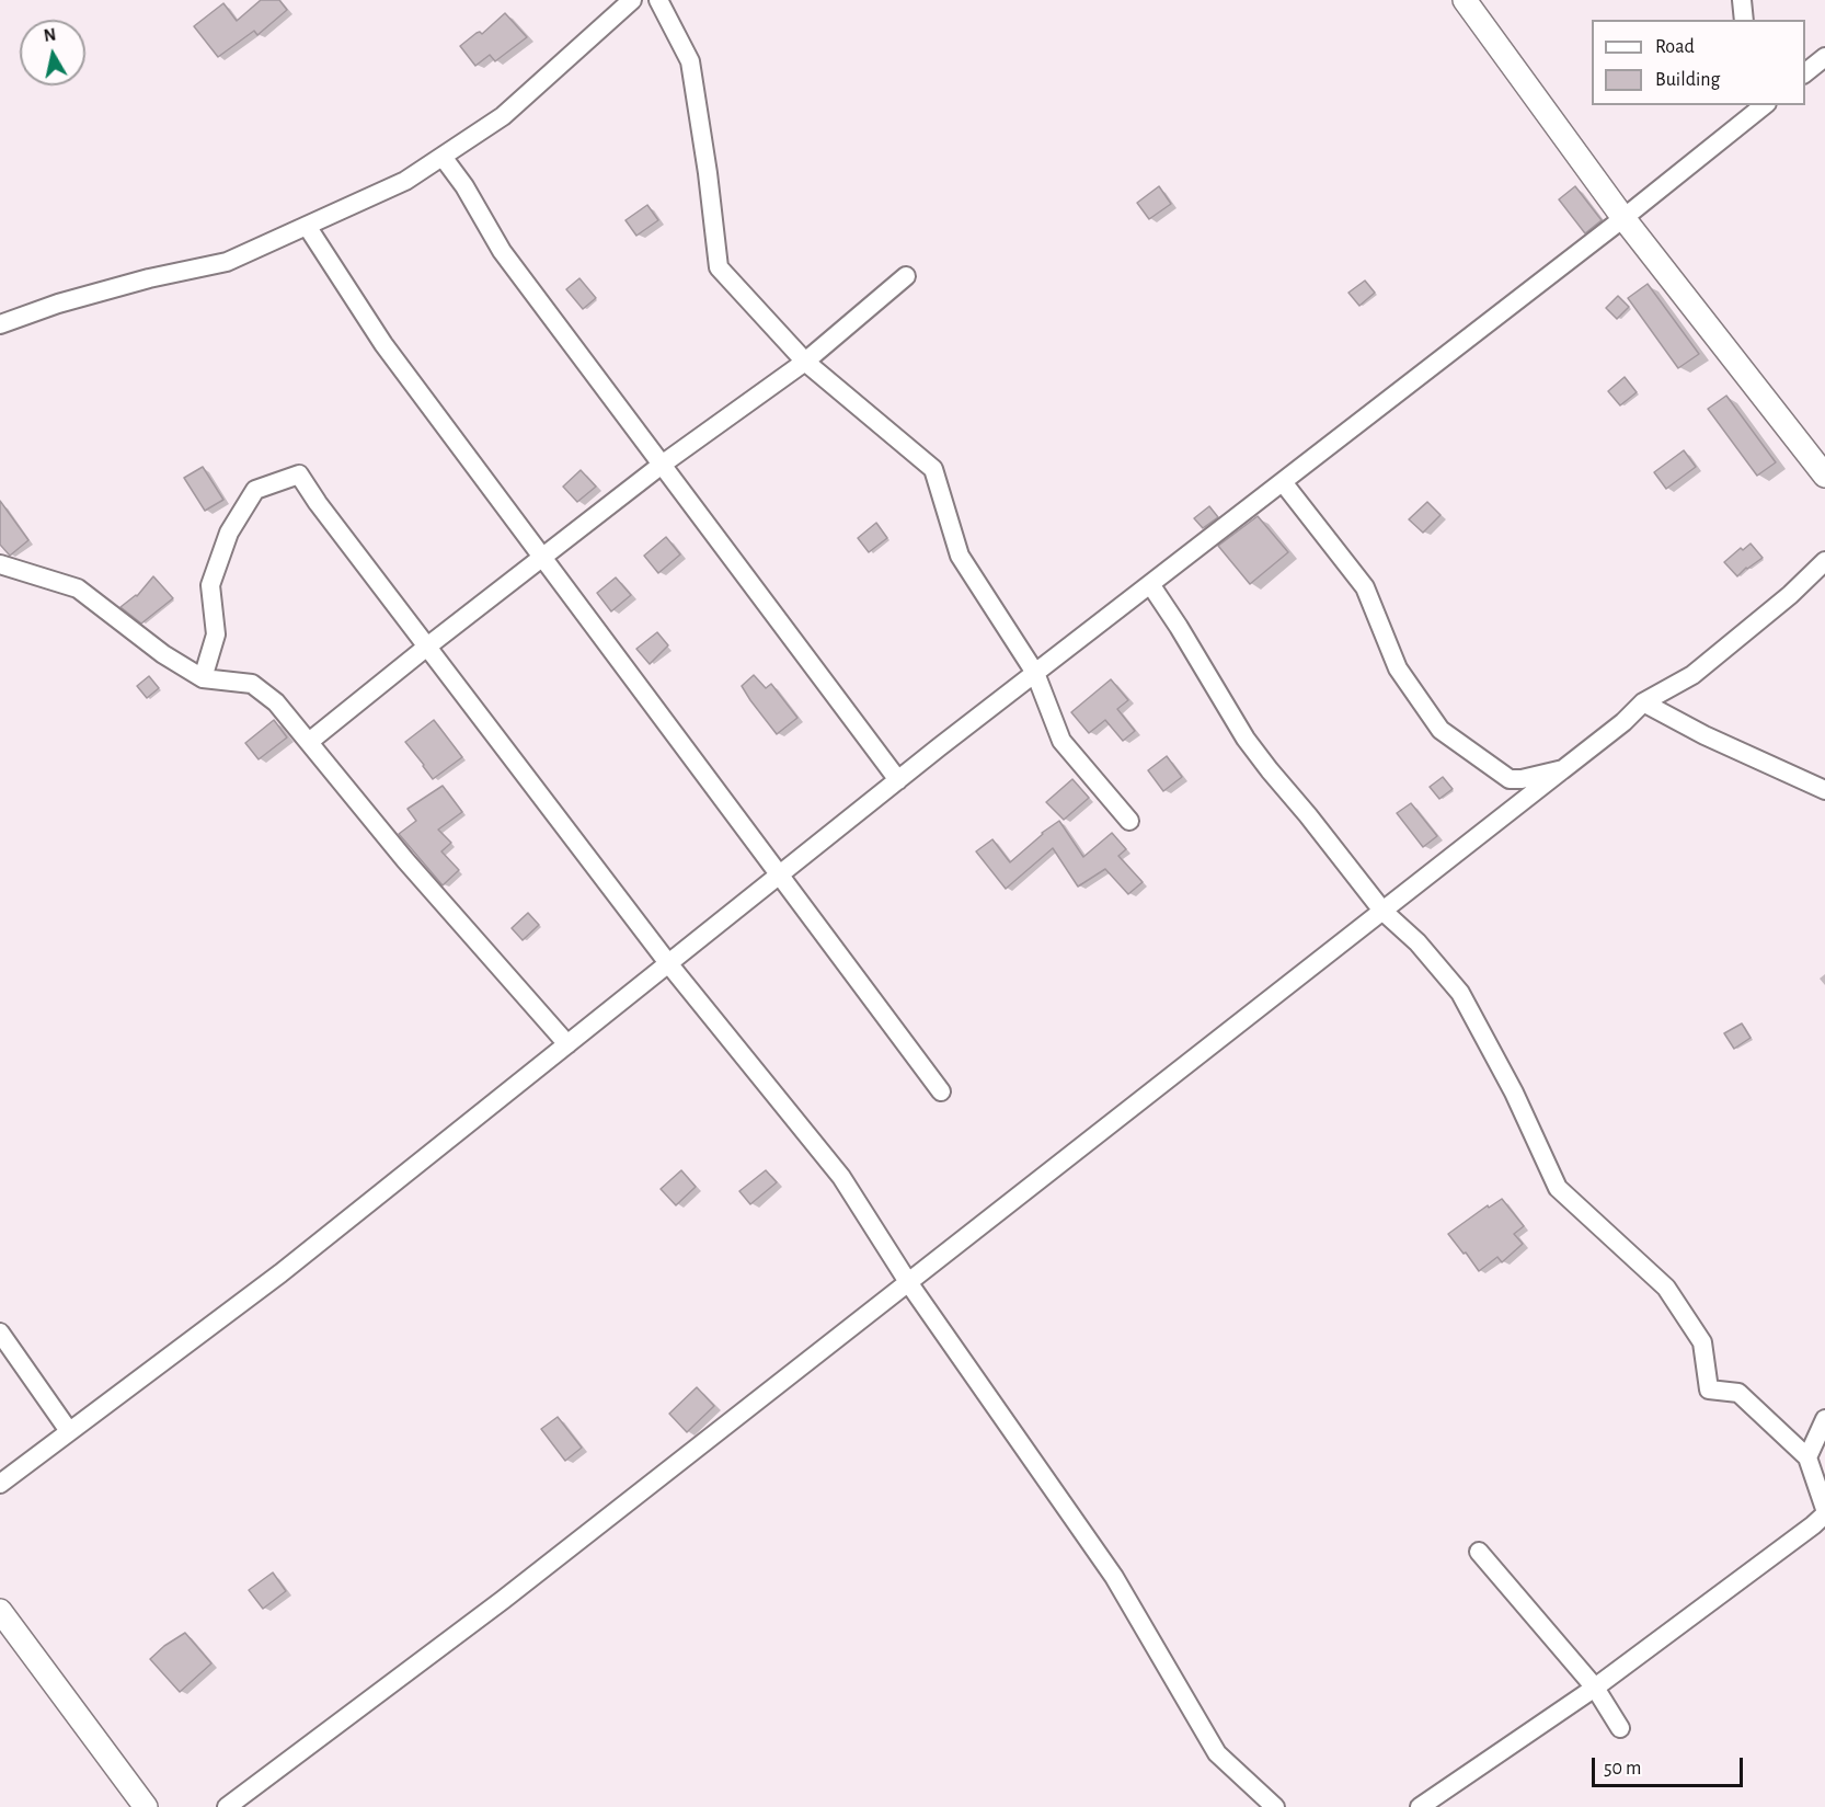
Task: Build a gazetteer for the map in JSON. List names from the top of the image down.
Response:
{
  "legend": ["Road", "Building"],
  "scale_bar": "50 m",
  "north": "top"
}
